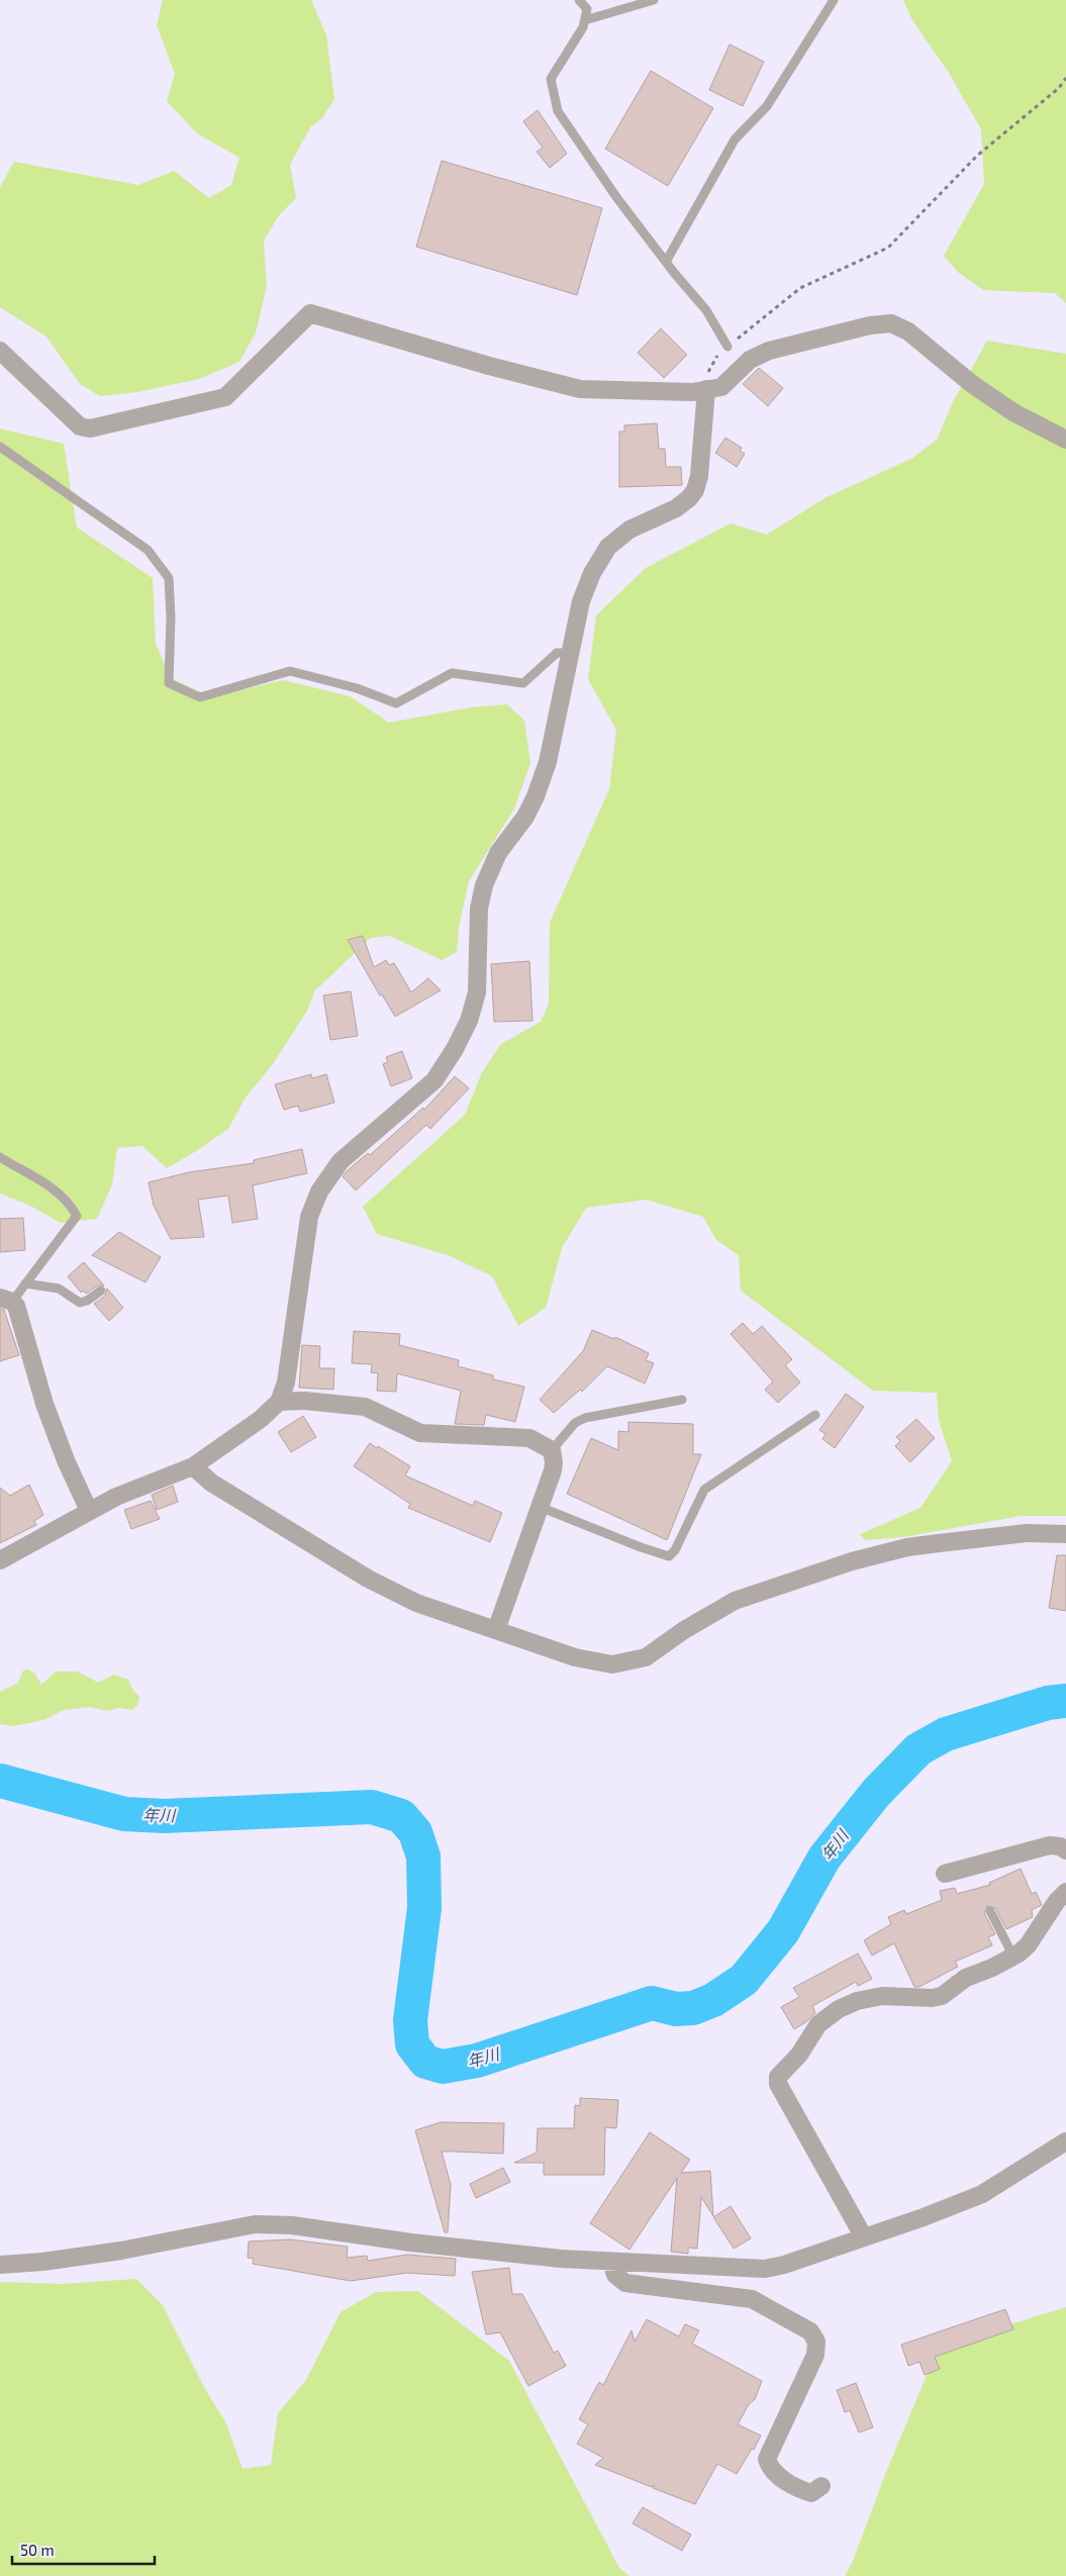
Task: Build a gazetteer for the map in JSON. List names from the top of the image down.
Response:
{
  "water": ["年川"],
  "scale_bar": "50 m"
}
